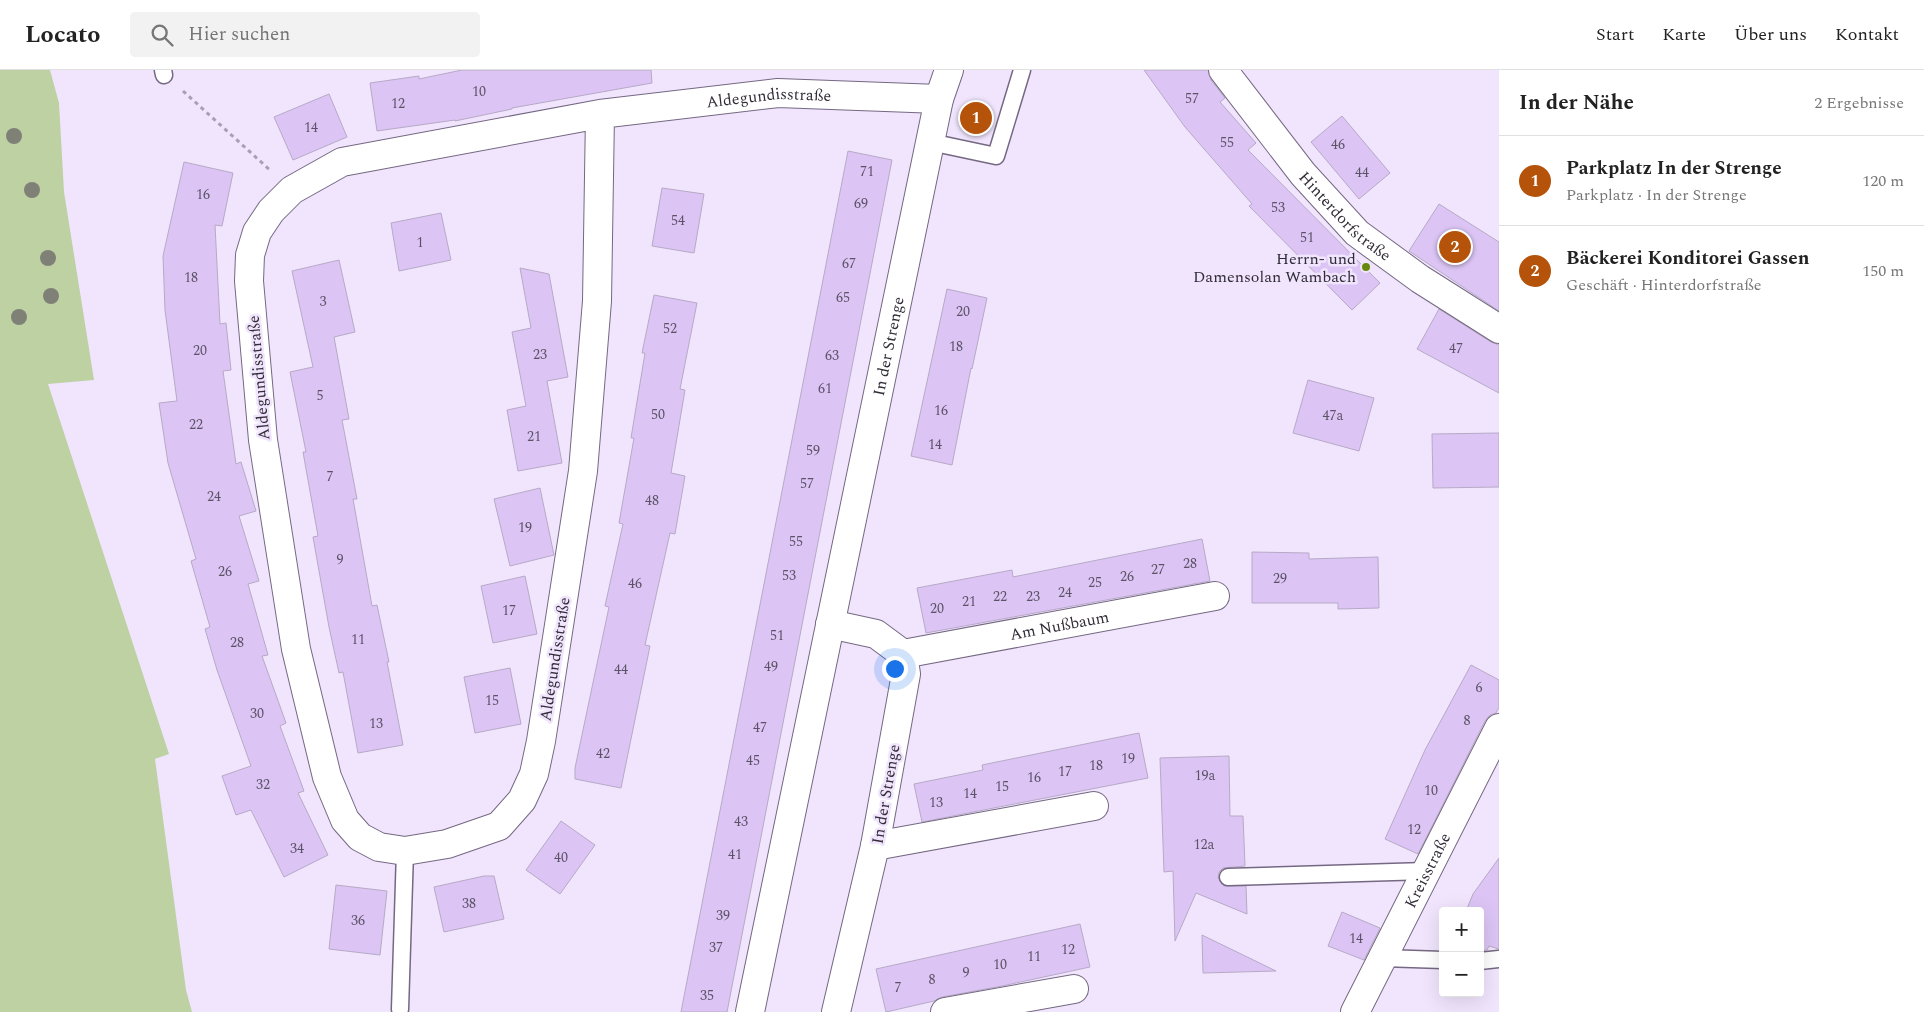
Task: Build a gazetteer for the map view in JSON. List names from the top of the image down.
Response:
{
  "streets": {
    "street": [
      "Aldegundisstraße",
      "Hinterdorfstraße",
      "In der Strenge",
      "Am Nußbaum",
      "Kreisstraße"
    ]
  },
  "crossings": [
    ["Aldegundisstraße", "In der Strenge"],
    ["In der Strenge", "Am Nußbaum"]
  ],
  "places": ["Herrn- und Damensolan Wambach"],
  "house_numbers": [
    "10",
    "57",
    "12",
    "14",
    "55",
    "46",
    "71",
    "44",
    "16",
    "69",
    "53",
    "54",
    "51",
    "1",
    "67",
    "18",
    "65",
    "3",
    "20",
    "52",
    "18",
    "47",
    "20",
    "23",
    "63",
    "61",
    "5",
    "16",
    "50",
    "47a",
    "22",
    "21",
    "14",
    "59",
    "7",
    "57",
    "24",
    "48",
    "19",
    "55",
    "9",
    "28",
    "27",
    "26",
    "53",
    "26",
    "29",
    "25",
    "46",
    "24",
    "22",
    "23",
    "21",
    "20",
    "17",
    "51",
    "11",
    "28",
    "49",
    "44",
    "6",
    "15",
    "30",
    "8",
    "13",
    "47",
    "42",
    "19",
    "45",
    "18",
    "17",
    "19a",
    "16",
    "32",
    "15",
    "10",
    "14",
    "13",
    "43",
    "12",
    "12a",
    "34",
    "41",
    "40",
    "38",
    "39",
    "36",
    "14",
    "37",
    "12",
    "11",
    "10",
    "9",
    "8",
    "7",
    "35"
  ],
  "page": {
    "header": "Locato",
    "search": "Hier suchen",
    "nav": [
      "Start",
      "Karte",
      "Über uns",
      "Kontakt"
    ],
    "heading": ["In der Nähe", "2 Ergebnisse"],
    "pins": ["1", "2"],
    "list": [
      {
        "mark": "1",
        "name": "Parkplatz In der Strenge",
        "note": "Parkplatz · In der Strenge",
        "value": "120 m"
      },
      {
        "mark": "2",
        "name": "Bäckerei Konditorei Gassen",
        "note": "Geschäft · Hinterdorfstraße",
        "value": "150 m"
      }
    ],
    "map_buttons": ["+", "−"]
  }
}
